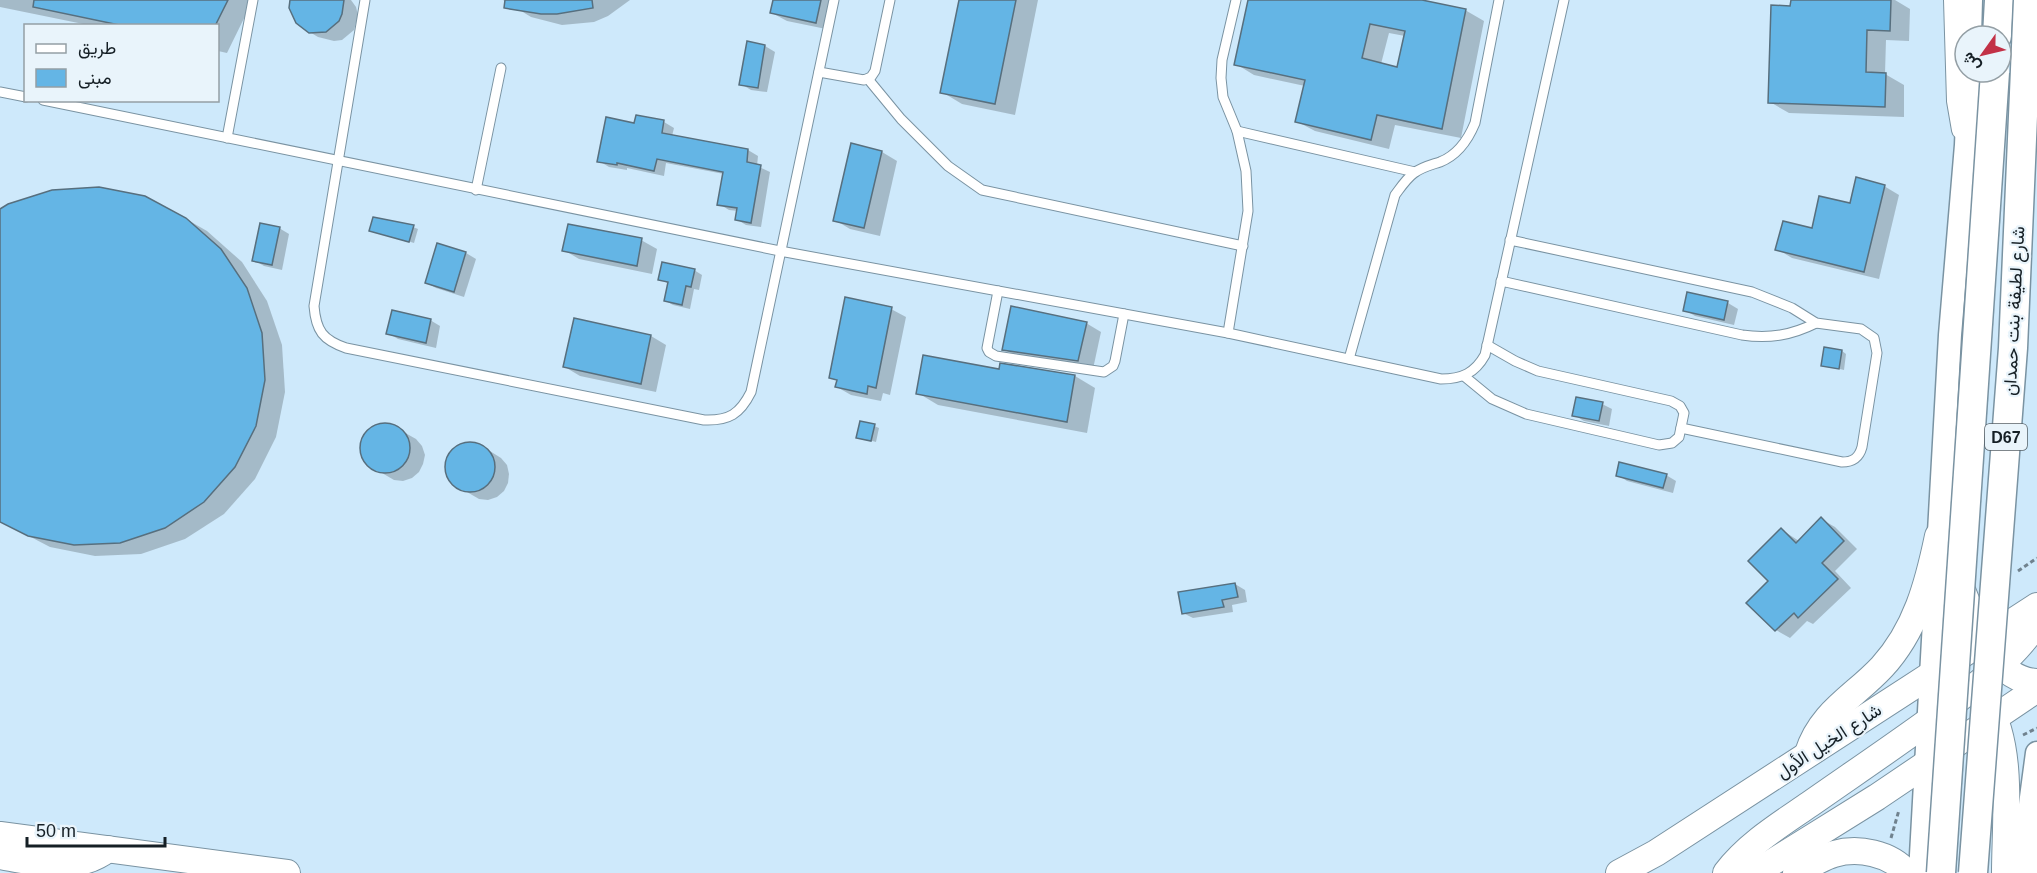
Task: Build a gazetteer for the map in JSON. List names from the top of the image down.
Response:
{
  "streets": {
    "main road": ["شارع لطيفة بنت حمدان", "D67", "شارع الخيل الأول"]
  },
  "legend": ["طريق", "مبنى"],
  "scale_bar": "50 m",
  "north": "bottom left"
}
